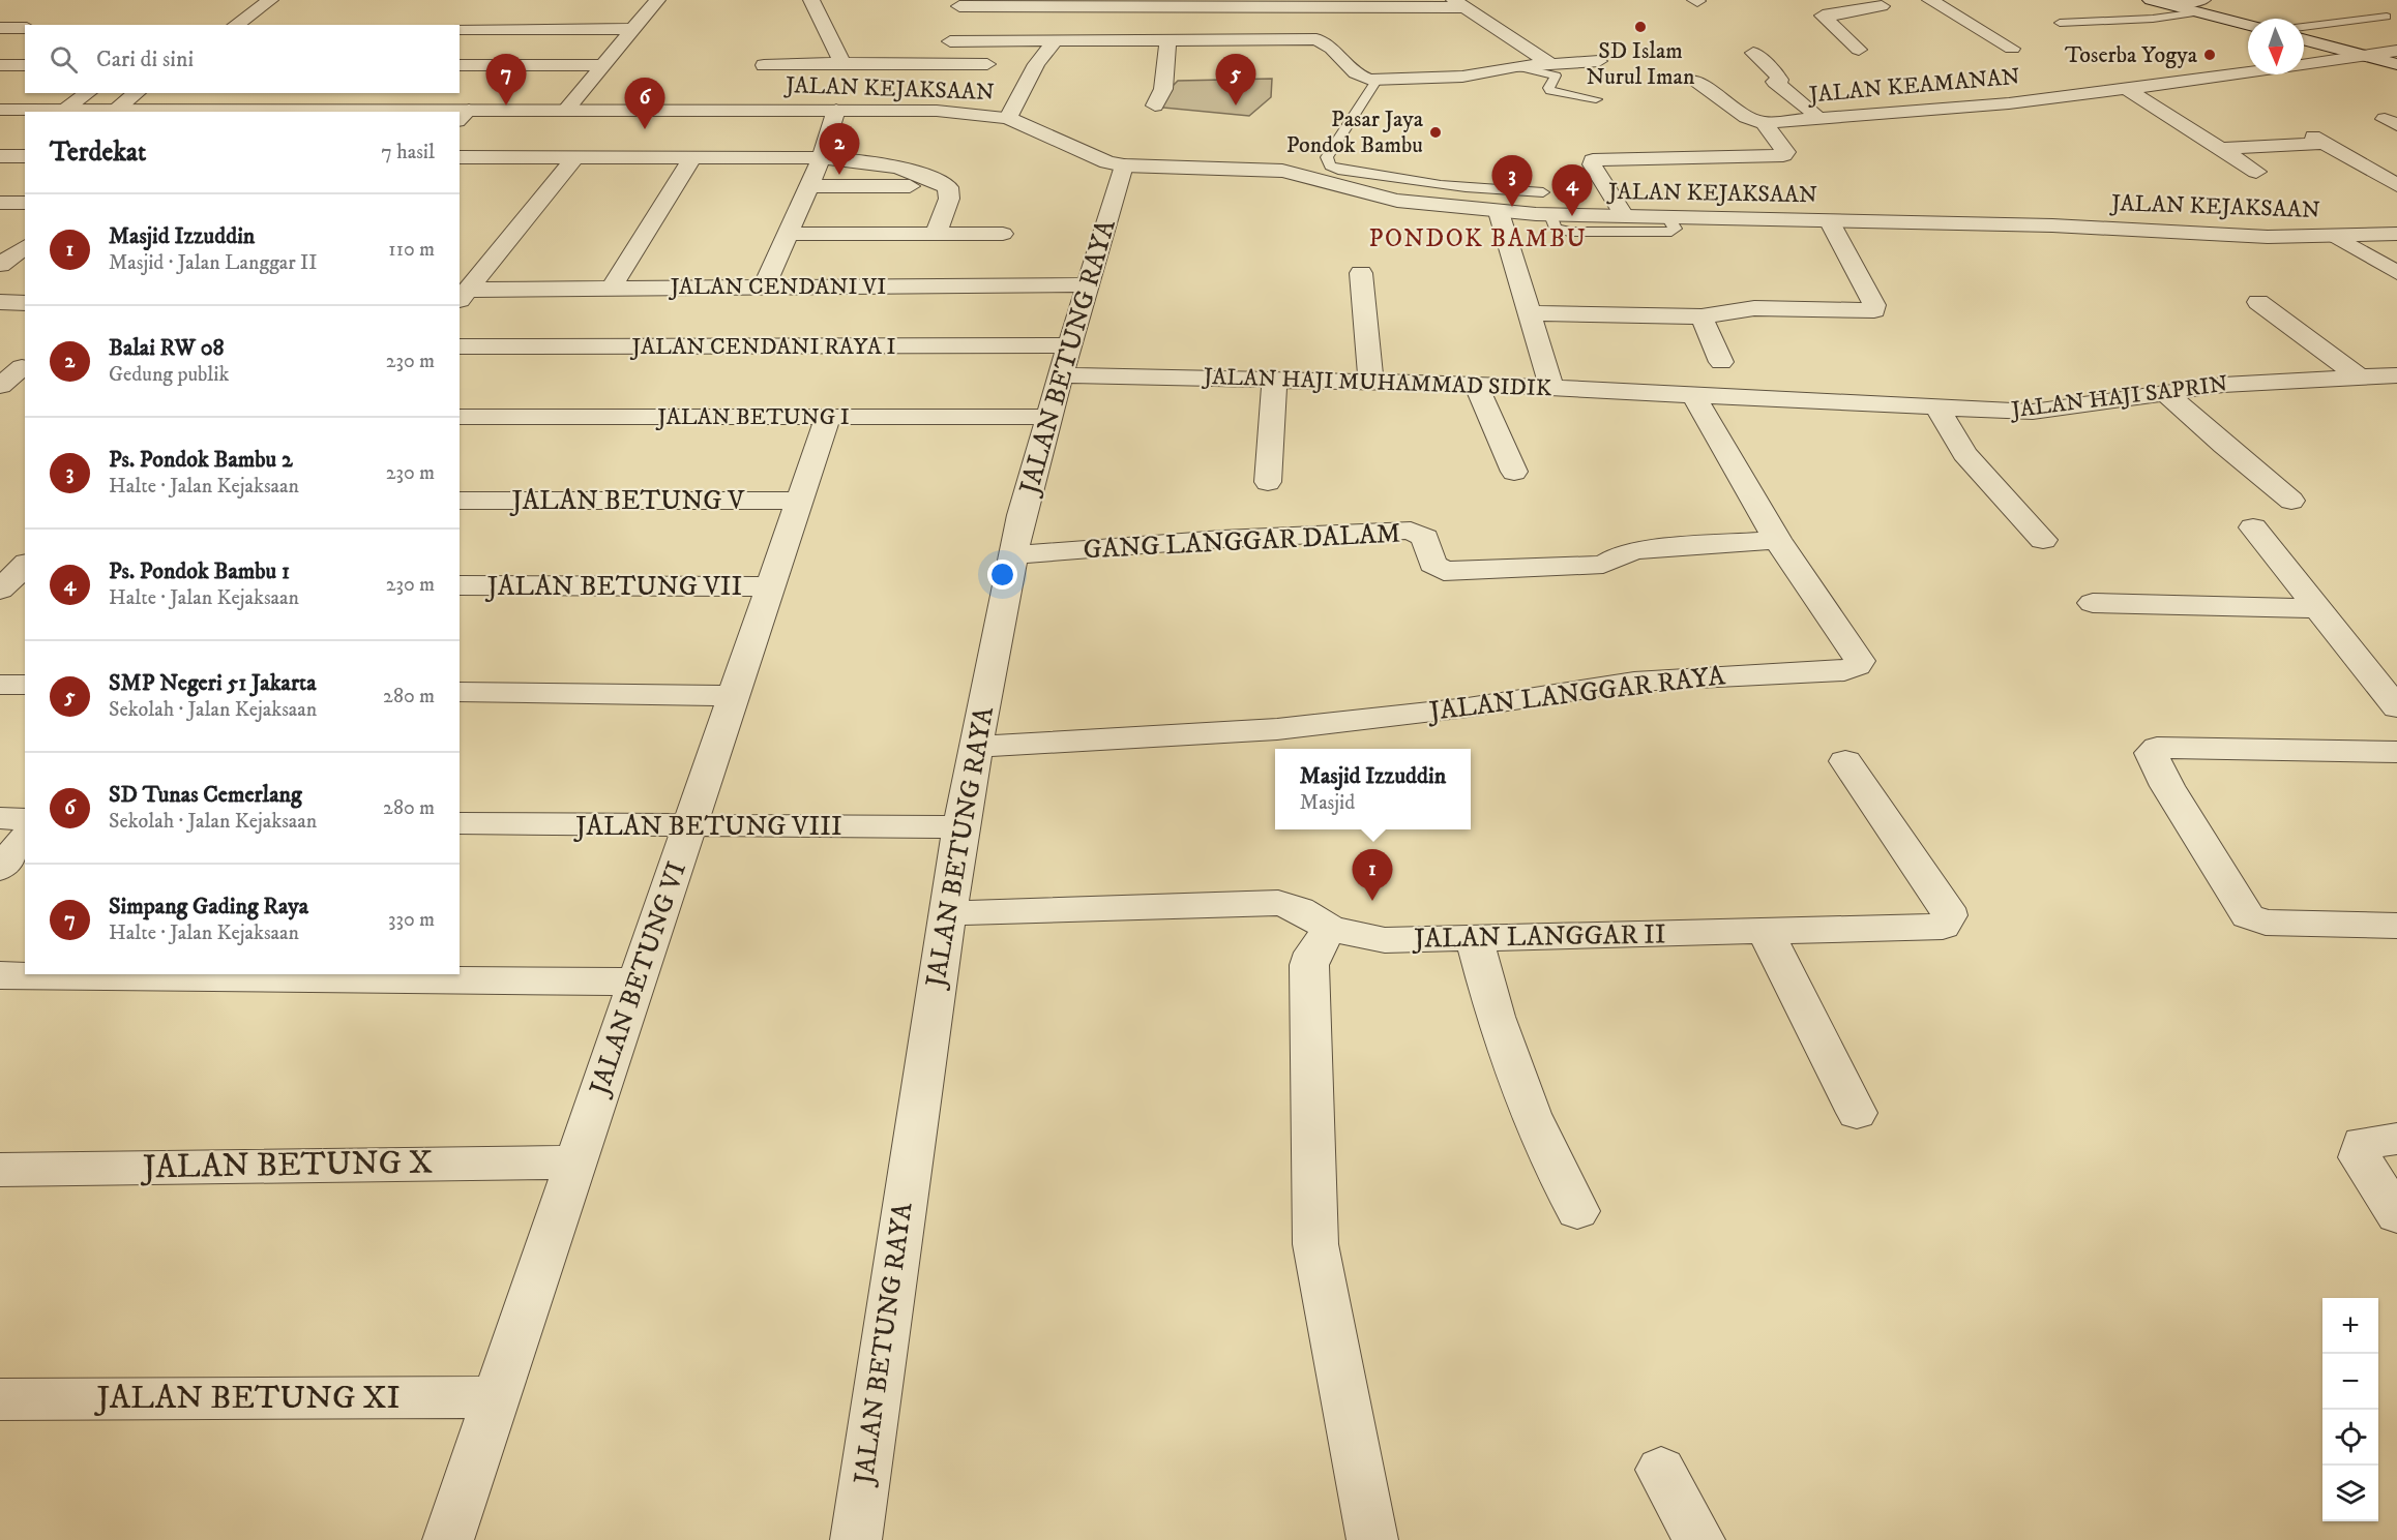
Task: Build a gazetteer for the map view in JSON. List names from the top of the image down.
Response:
{
  "streets": {
    "street": [
      "JALAN KEAMANAN",
      "JALAN KEJAKSAAN",
      "JALAN CENDANI VI",
      "JALAN CENDANI RAYA I",
      "JALAN BETUNG RAYA",
      "JALAN HAJI MUHAMMAD SIDIK",
      "JALAN HAJI SAPRIN",
      "JALAN BETUNG I",
      "JALAN BETUNG V",
      "GANG LANGGAR DALAM",
      "JALAN BETUNG VII",
      "JALAN LANGGAR RAYA",
      "JALAN BETUNG VIII",
      "JALAN LANGGAR II",
      "JALAN BETUNG VI",
      "JALAN BETUNG X",
      "JALAN BETUNG XI"
    ]
  },
  "crossings": [
    ["JALAN KEJAKSAAN", "JALAN BETUNG RAYA"],
    ["JALAN CENDANI VI", "JALAN BETUNG RAYA"],
    ["JALAN CENDANI RAYA I", "JALAN BETUNG RAYA"],
    ["JALAN CENDANI RAYA I", "JALAN HAJI MUHAMMAD SIDIK"],
    ["JALAN BETUNG RAYA", "JALAN HAJI MUHAMMAD SIDIK"],
    ["JALAN BETUNG RAYA", "JALAN BETUNG I"],
    ["JALAN BETUNG RAYA", "GANG LANGGAR DALAM"],
    ["JALAN BETUNG RAYA", "JALAN LANGGAR RAYA"],
    ["JALAN BETUNG RAYA", "JALAN BETUNG VIII"],
    ["JALAN BETUNG RAYA", "JALAN LANGGAR II"],
    ["JALAN HAJI MUHAMMAD SIDIK", "JALAN HAJI SAPRIN"],
    ["JALAN HAJI MUHAMMAD SIDIK", "JALAN LANGGAR RAYA"],
    ["JALAN HAJI SAPRIN", "JALAN LANGGAR RAYA"],
    ["JALAN BETUNG I", "JALAN BETUNG VI"],
    ["JALAN BETUNG V", "JALAN BETUNG VI"],
    ["GANG LANGGAR DALAM", "JALAN LANGGAR RAYA"],
    ["JALAN BETUNG VII", "JALAN BETUNG VI"],
    ["JALAN BETUNG VIII", "JALAN BETUNG VI"],
    ["JALAN BETUNG VI", "JALAN BETUNG X"],
    ["JALAN BETUNG VI", "JALAN BETUNG XI"]
  ],
  "districts": ["PONDOK BAMBU"],
  "places": ["SD Islam Nurul Iman", "Toserba Yogya", "Pasar Jaya Pondok Bambu"],
  "north": "bottom",
  "page": {
    "search": "Cari di sini",
    "pins": [
      "5",
      "7",
      "6",
      "2",
      "3",
      "4",
      "1"
    ],
    "heading": ["Terdekat", "7 hasil"],
    "list": [
      {
        "mark": "1",
        "name": "Masjid Izzuddin",
        "note": "Masjid · Jalan Langgar II",
        "value": "110 m"
      },
      {
        "mark": "2",
        "name": "Balai RW 08",
        "note": "Gedung publik",
        "value": "230 m"
      },
      {
        "mark": "3",
        "name": "Ps. Pondok Bambu 2",
        "note": "Halte · Jalan Kejaksaan",
        "value": "230 m"
      },
      {
        "mark": "4",
        "name": "Ps. Pondok Bambu 1",
        "note": "Halte · Jalan Kejaksaan",
        "value": "230 m"
      },
      {
        "mark": "5",
        "name": "SMP Negeri 51 Jakarta",
        "note": "Sekolah · Jalan Kejaksaan",
        "value": "280 m"
      },
      {
        "mark": "6",
        "name": "SD Tunas Cemerlang",
        "note": "Sekolah · Jalan Kejaksaan",
        "value": "280 m"
      },
      {
        "mark": "7",
        "name": "Simpang Gading Raya",
        "note": "Halte · Jalan Kejaksaan",
        "value": "330 m"
      }
    ],
    "popup": ["Masjid Izzuddin", "Masjid"],
    "map_buttons": ["+", "−"]
  }
}
